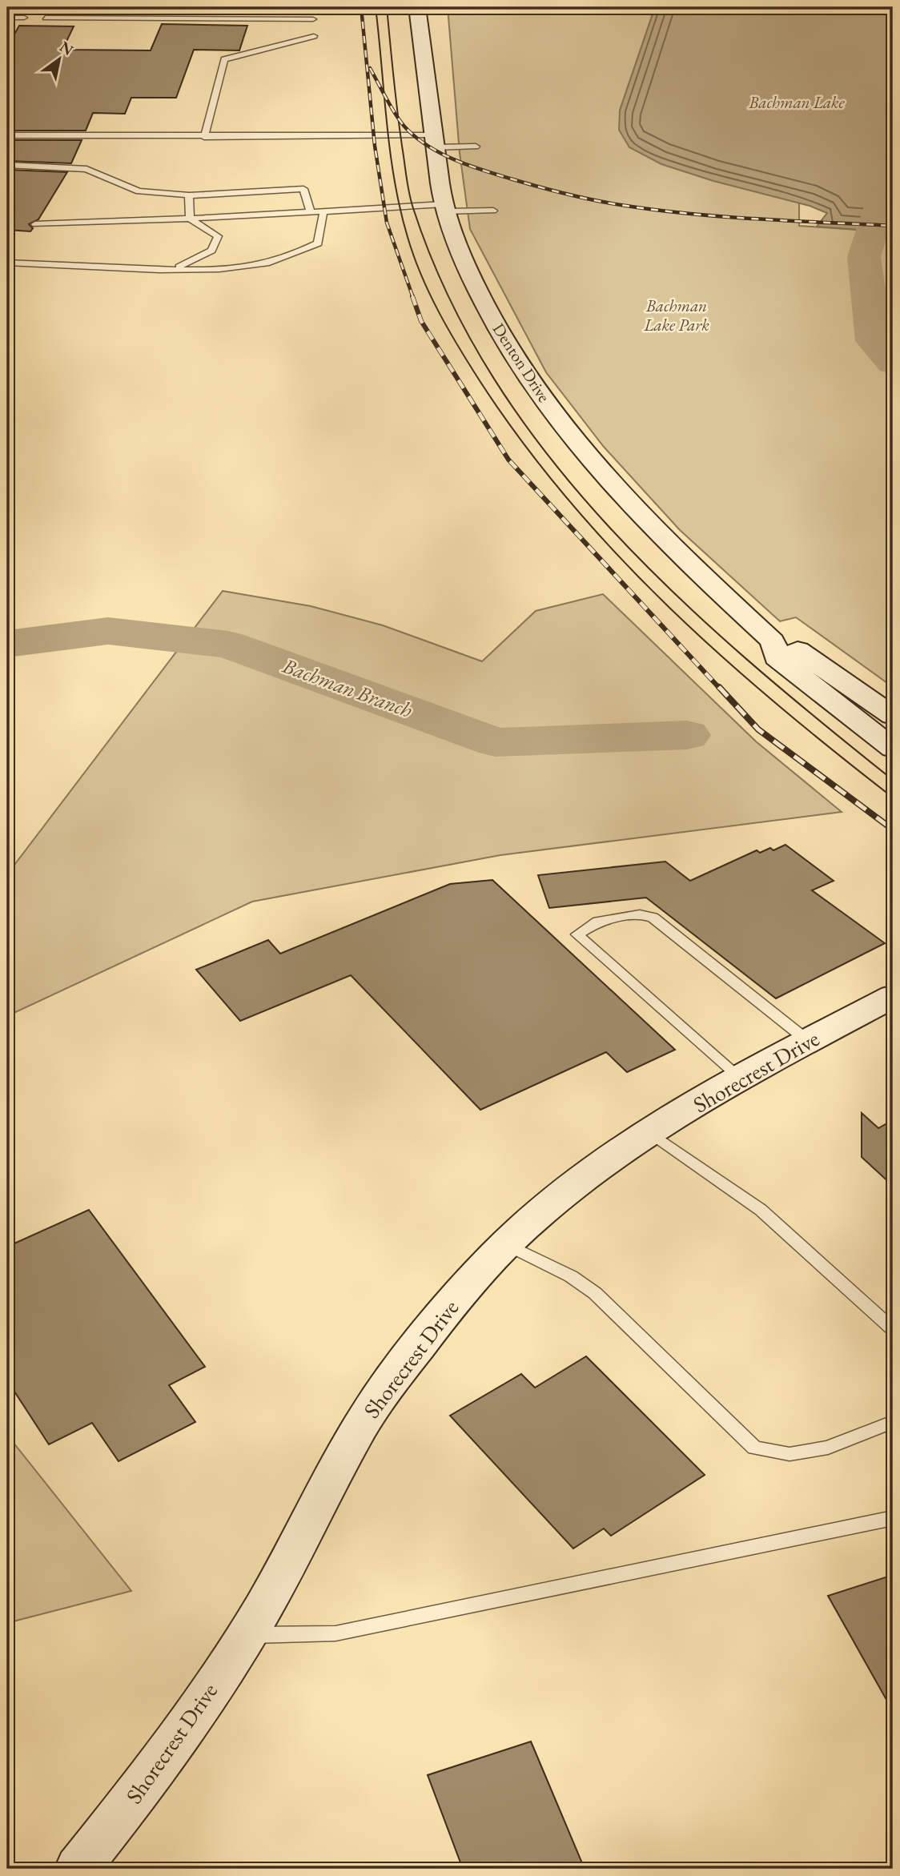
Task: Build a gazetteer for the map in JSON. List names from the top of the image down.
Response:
{
  "streets": {
    "main road": ["Denton Drive", "Shorecrest Drive"]
  },
  "water": ["Bachman Lake", "Bachman Branch"],
  "parks": ["Bachman Lake Park"],
  "north": "top right"
}
